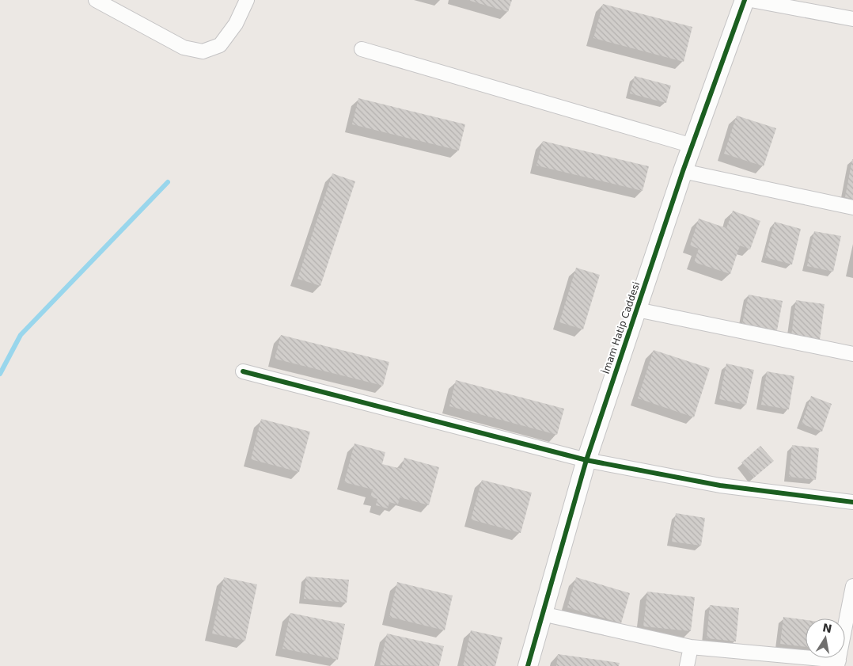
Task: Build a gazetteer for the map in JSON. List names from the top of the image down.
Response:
{
  "streets": {
    "street": ["İmam Hatip Caddesi"]
  },
  "north": "top"
}
